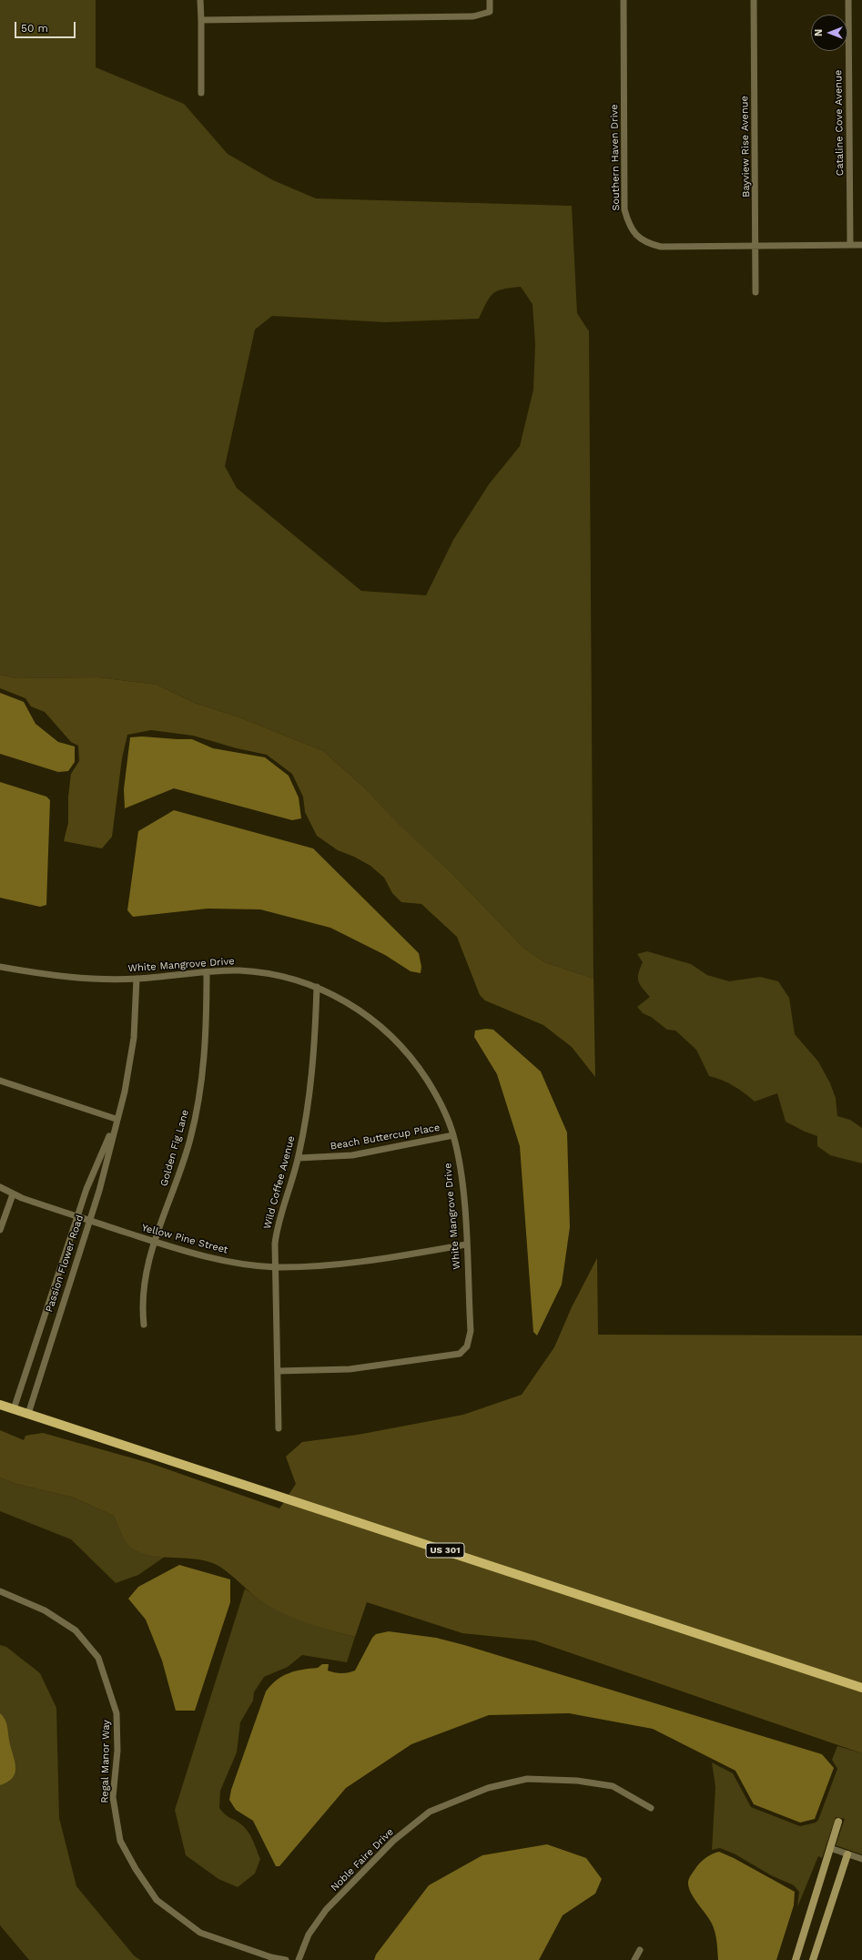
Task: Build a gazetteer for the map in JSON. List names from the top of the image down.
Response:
{
  "streets": {
    "main road": ["US 301"],
    "street": [
      "Cataline Cove Avenue",
      "Bayview Rise Avenue",
      "Southern Haven Drive",
      "White Mangrove Drive",
      "Beach Buttercup Place",
      "Golden Fig Lane",
      "Wild Coffee Avenue",
      "Yellow Pine Street",
      "Passion Flower Road",
      "Regal Manor Way",
      "Noble Faire Drive"
    ]
  },
  "crossings": [
    ["Cataline Cove Avenue", "Southern Haven Drive"],
    ["Bayview Rise Avenue", "Southern Haven Drive"],
    ["White Mangrove Drive", "Beach Buttercup Place"],
    ["White Mangrove Drive", "Golden Fig Lane"],
    ["White Mangrove Drive", "Wild Coffee Avenue"],
    ["White Mangrove Drive", "Yellow Pine Street"],
    ["White Mangrove Drive", "Passion Flower Road"],
    ["Beach Buttercup Place", "Wild Coffee Avenue"],
    ["Golden Fig Lane", "Yellow Pine Street"],
    ["Wild Coffee Avenue", "Yellow Pine Street"],
    ["Yellow Pine Street", "Passion Flower Road"],
    ["Passion Flower Road", "US 301"]
  ],
  "scale_bar": "50 m",
  "north": "left"
}
